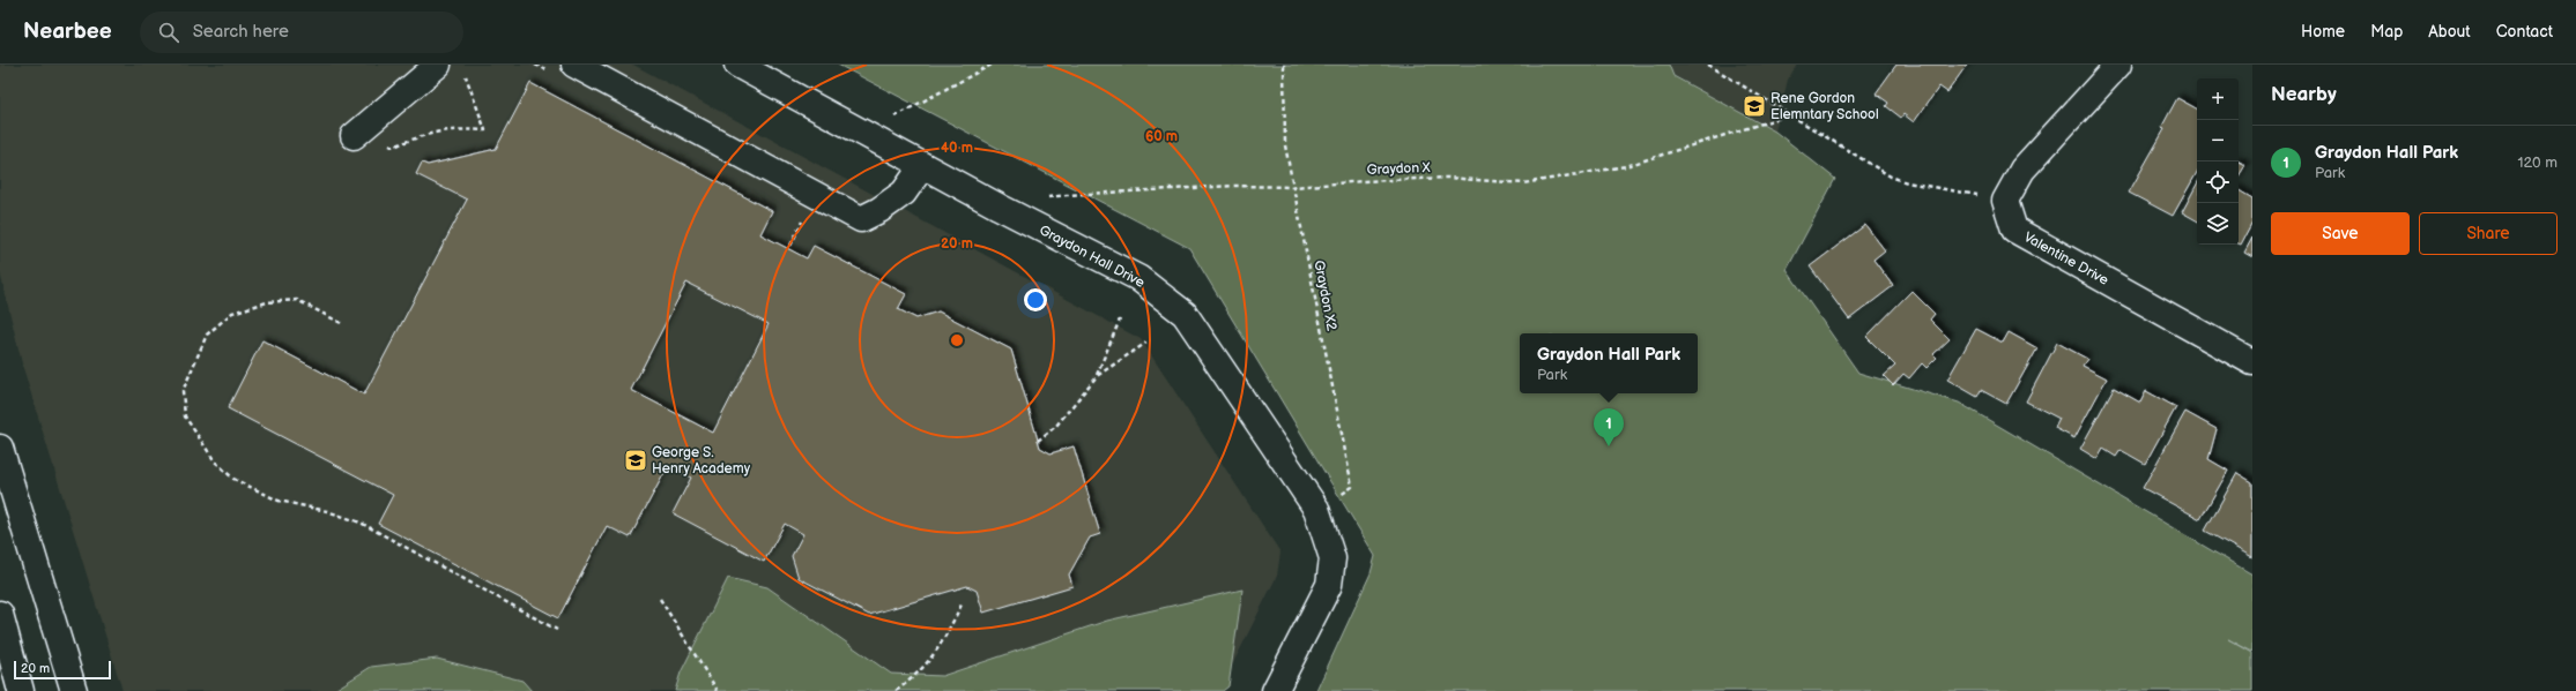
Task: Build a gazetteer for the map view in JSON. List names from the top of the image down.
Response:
{
  "streets": {
    "main road": ["Graydon Hall Drive", "Valentine Drive"],
    "path": ["Graydon X", "Graydon X2"]
  },
  "crossings": [
    ["Graydon X", "Graydon Hall Drive"],
    ["Graydon X", "Graydon X2"],
    ["Graydon Hall Drive", "Graydon X2"]
  ],
  "places": {
    "school or university": ["Rene Gordon Elemntary School", "George S. Henry Academy"]
  },
  "scale_bar": "20 m",
  "page": {
    "header": "Nearbee",
    "search": "Search here",
    "nav": [
      "Home",
      "Map",
      "About",
      "Contact"
    ],
    "heading": "Nearby",
    "map_buttons": ["+", "−"],
    "list": [
      {
        "mark": "1",
        "name": "Graydon Hall Park",
        "note": "Park",
        "value": "120 m"
      }
    ],
    "buttons": ["Save", "Share"],
    "popup": ["Graydon Hall Park", "Park"],
    "pins": "1",
    "scale": "20 m"
  },
  "rings": ["60 m", "40 m", "20 m"]
}
